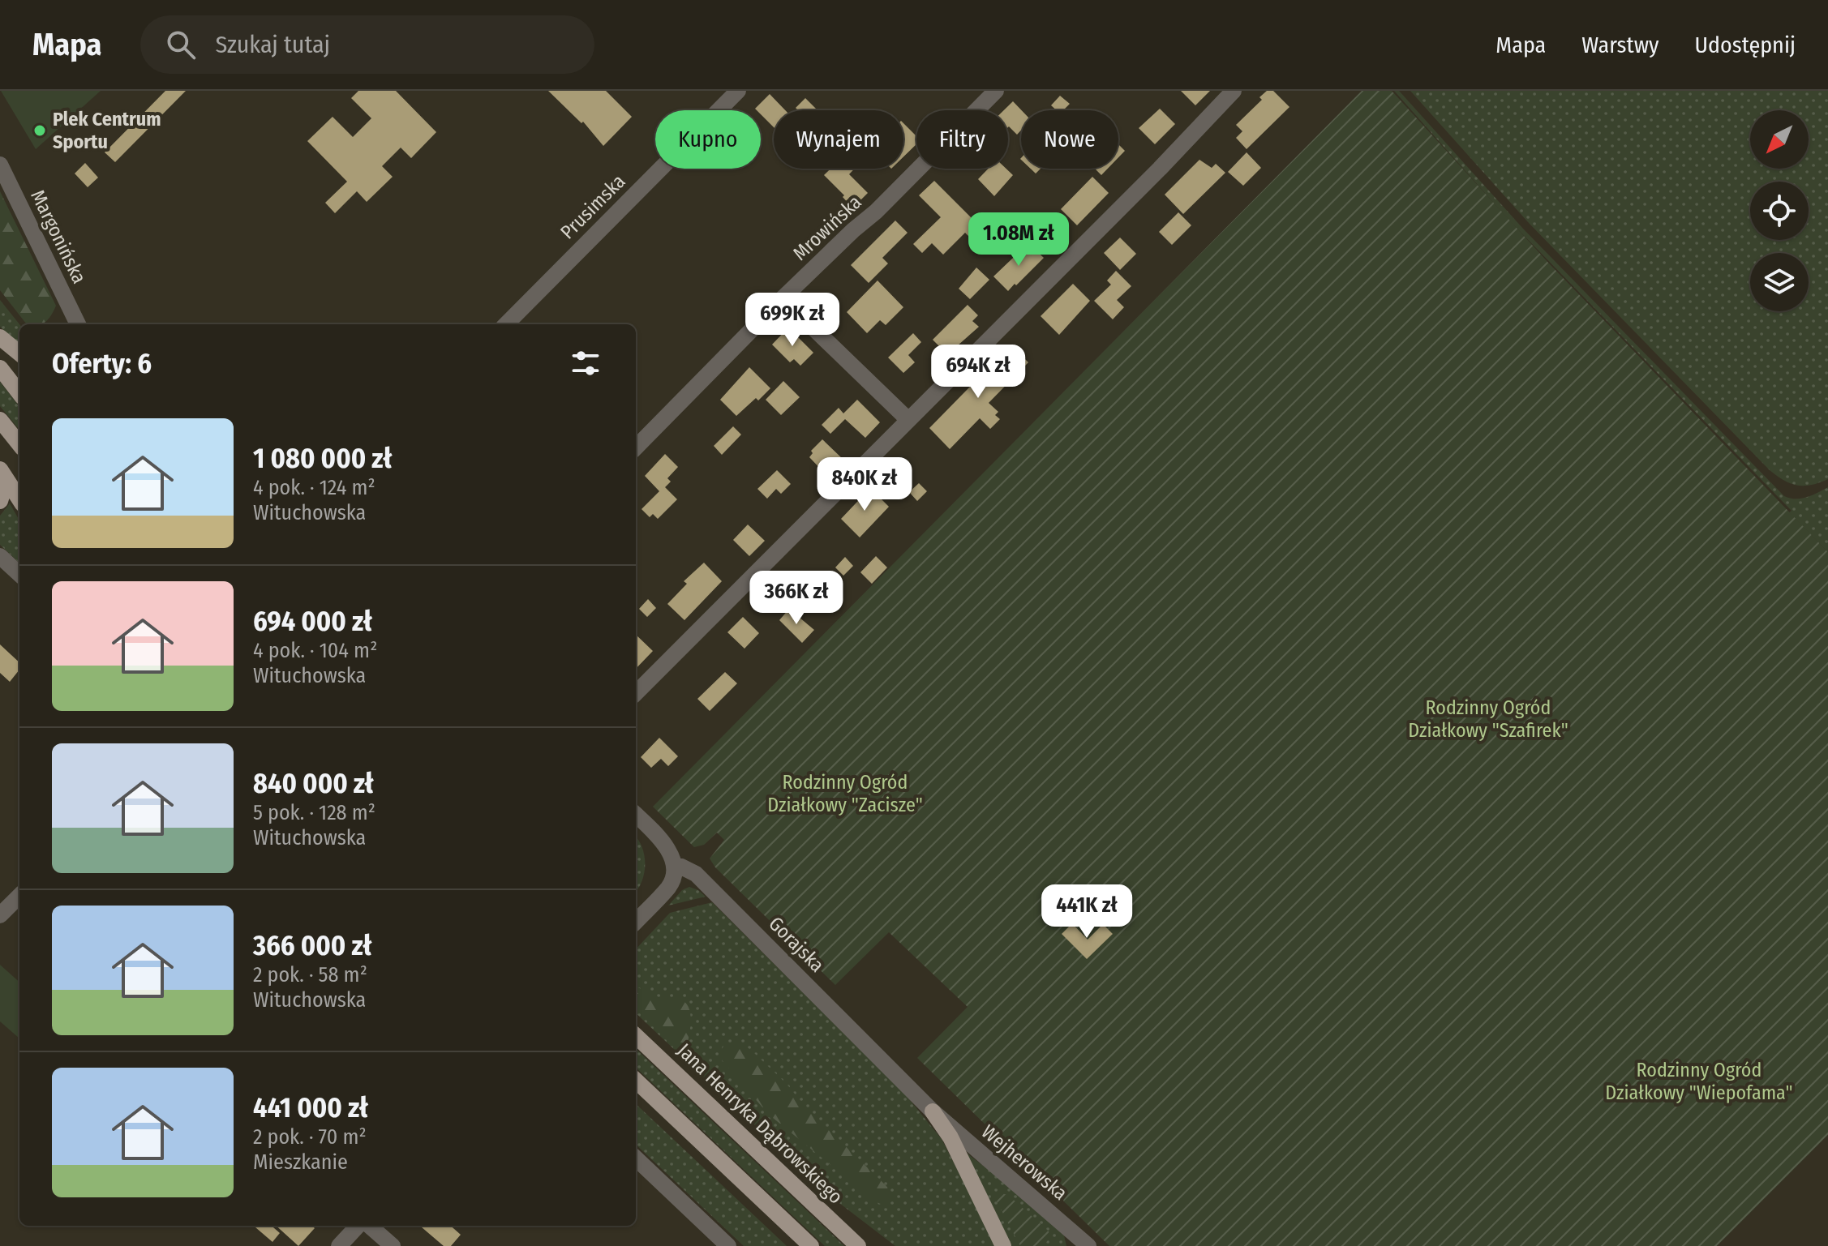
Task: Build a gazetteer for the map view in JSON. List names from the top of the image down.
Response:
{
  "streets": {
    "main road": ["Jana Henryka Dąbrowskiego"],
    "street": [
      "Prusimska",
      "Mrowińska",
      "Margonińska",
      "Gorajska",
      "Wejherowska"
    ]
  },
  "crossings": [
    ["Gorajska", "Wejherowska"]
  ],
  "parks": ["Rodzinny Ogród Działkowy \"Szafirek\"", "Rodzinny Ogród Działkowy \"Zacisze\"", "Rodzinny Ogród Działkowy \"Wiepofama\""],
  "places": ["Plek Centrum Sportu"],
  "north": "bottom left",
  "page": {
    "header": "Mapa",
    "search": "Szukaj tutaj",
    "nav": ["Mapa", "Warstwy", "Udostępnij"],
    "chip": [
      "Kupno",
      "Wynajem",
      "Filtry",
      "Nowe"
    ],
    "price": [
      "1.08M zł",
      "699K zł",
      "694K zł",
      "840K zł",
      "366K zł",
      "441K zł"
    ],
    "heading": "Oferty: 6",
    "list": [
      {
        "name": "1 080 000 zł",
        "note": "4 pok. · 124 m² · Wituchowska"
      },
      {
        "name": "694 000 zł",
        "note": "4 pok. · 104 m² · Wituchowska"
      },
      {
        "name": "840 000 zł",
        "note": "5 pok. · 128 m² · Wituchowska"
      },
      {
        "name": "366 000 zł",
        "note": "2 pok. · 58 m² · Wituchowska"
      },
      {
        "name": "441 000 zł",
        "note": "2 pok. · 70 m² · Mieszkanie"
      }
    ]
  }
}
